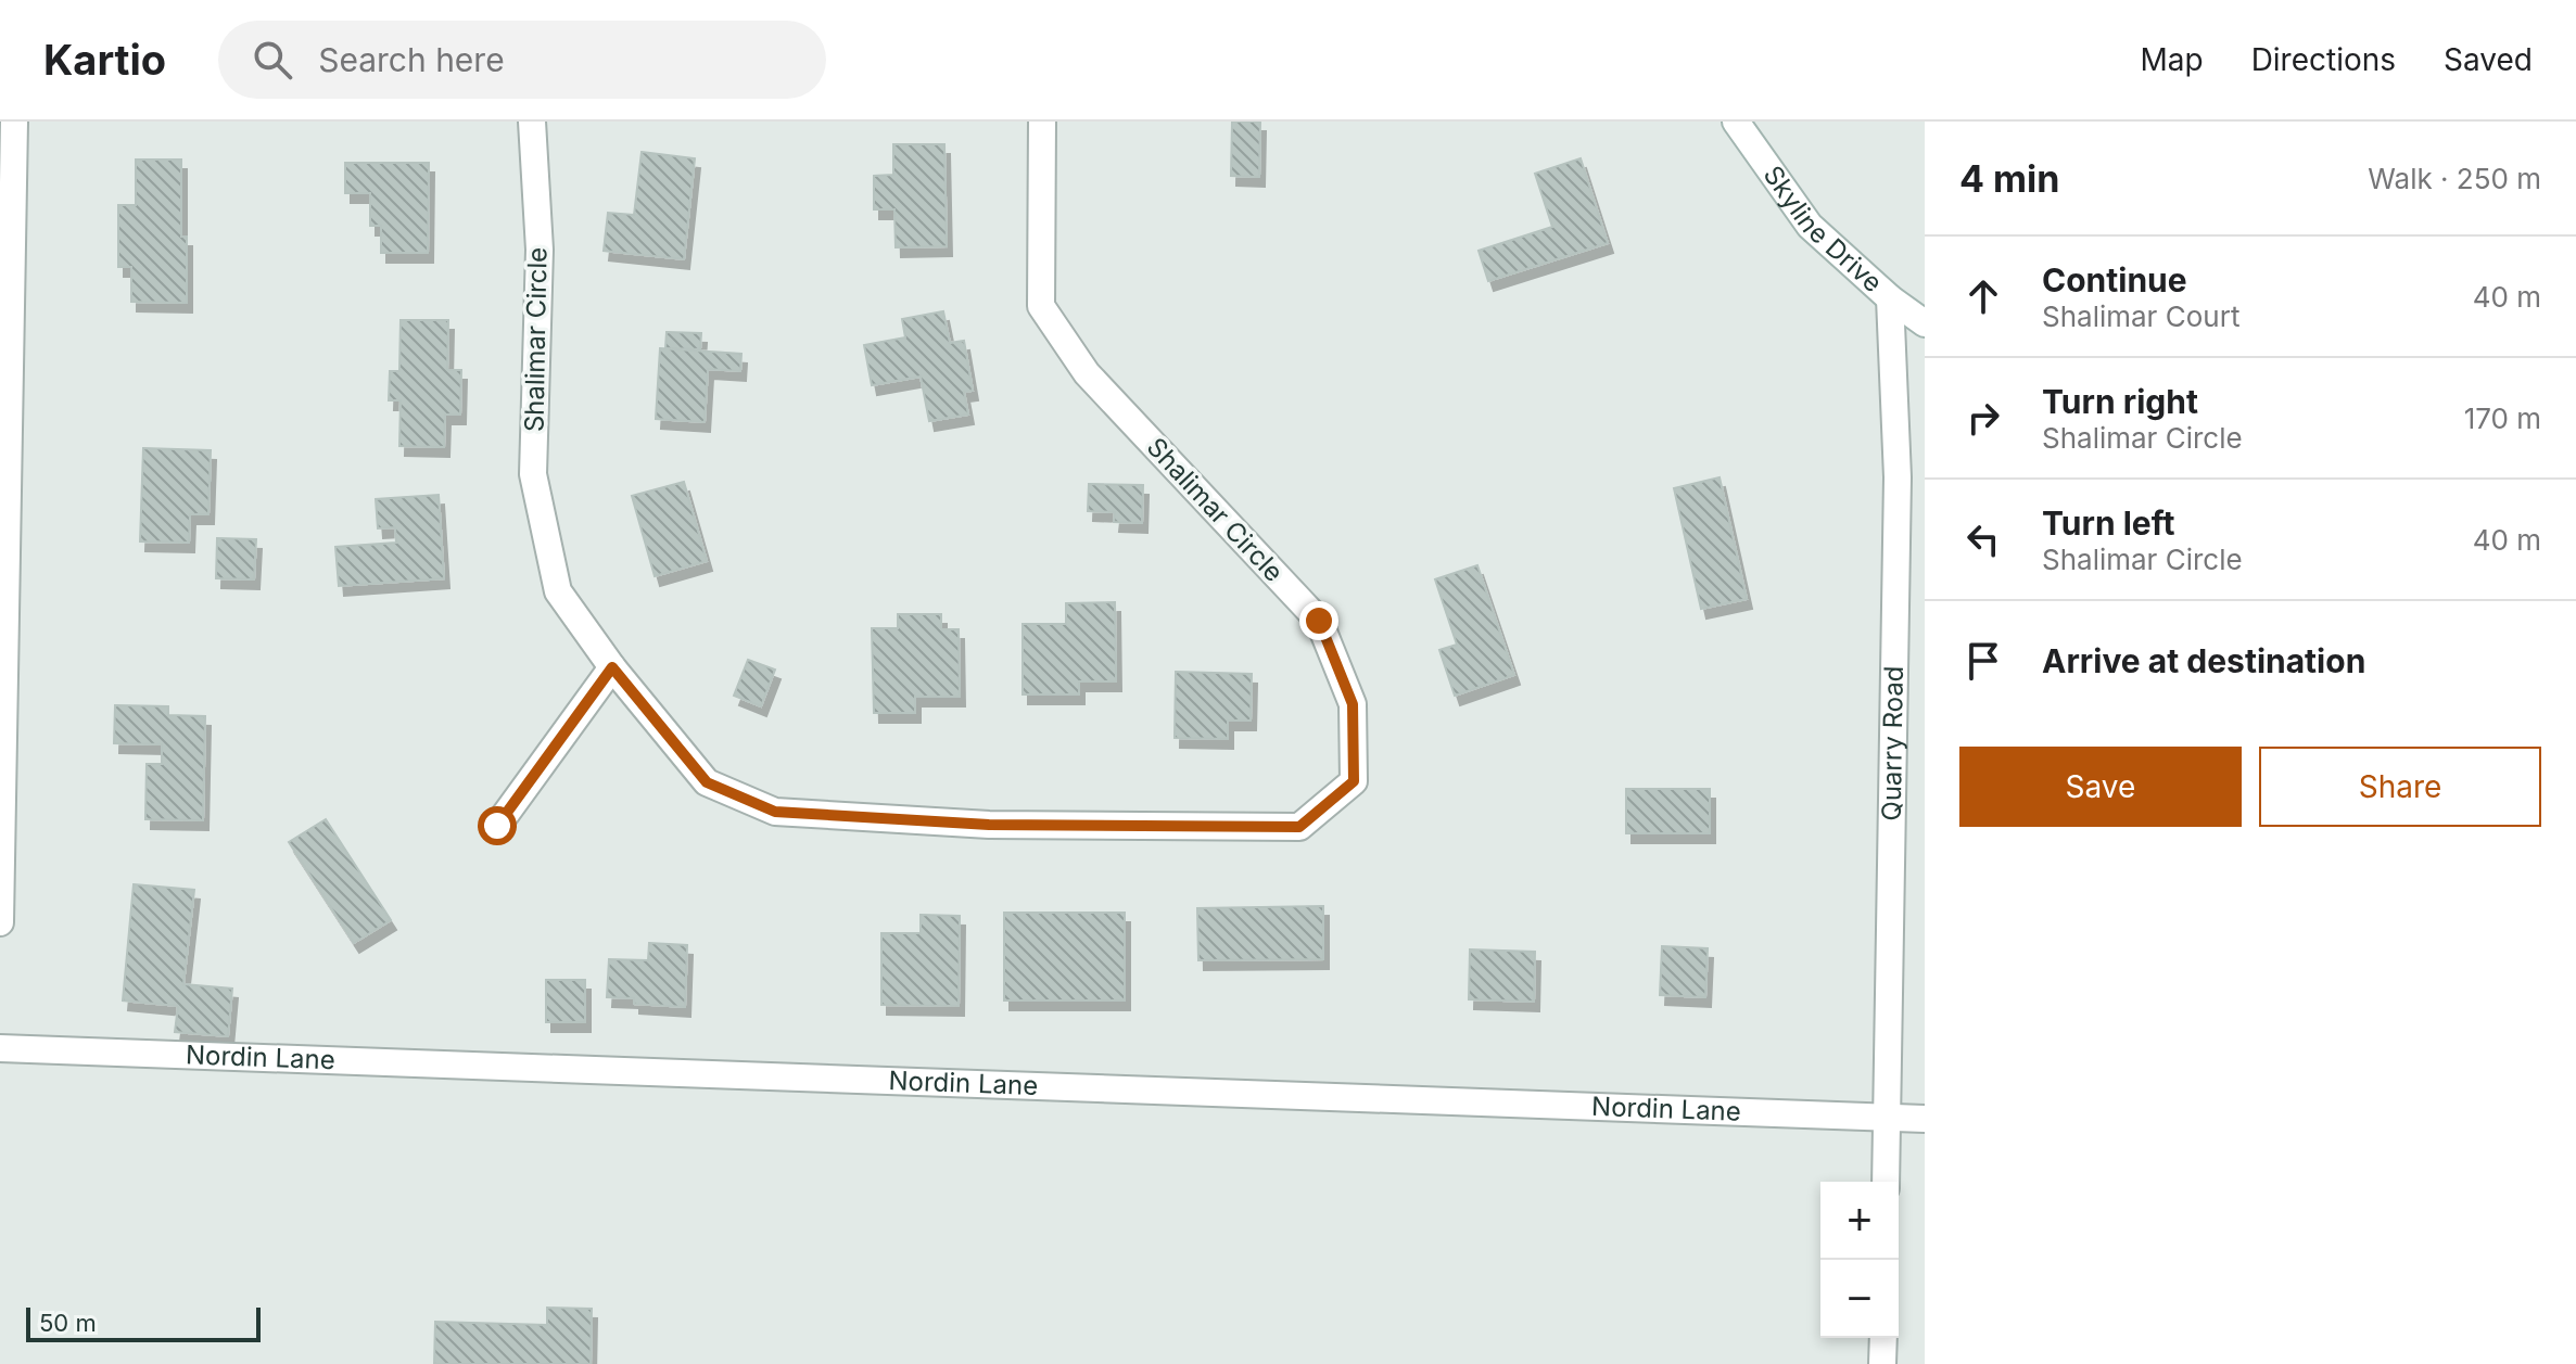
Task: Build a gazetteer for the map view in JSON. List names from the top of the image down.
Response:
{
  "streets": {
    "street": [
      "Skyline Drive",
      "Shalimar Circle",
      "Quarry Road",
      "Nordin Lane"
    ]
  },
  "crossings": [
    ["Skyline Drive", "Quarry Road"],
    ["Quarry Road", "Nordin Lane"]
  ],
  "scale_bar": "50 m",
  "page": {
    "header": "Kartio",
    "search": "Search here",
    "nav": ["Map", "Directions", "Saved"],
    "heading": ["4 min", "Walk · 250 m"],
    "list": [
      ["Continue", "Shalimar Court", "40 m"],
      ["Turn right", "Shalimar Circle", "170 m"],
      ["Turn left", "Shalimar Circle", "40 m"],
      "Arrive at destination"
    ],
    "buttons": ["Save", "Share"],
    "map_buttons": ["+", "−"],
    "scale": "50 m"
  }
}
